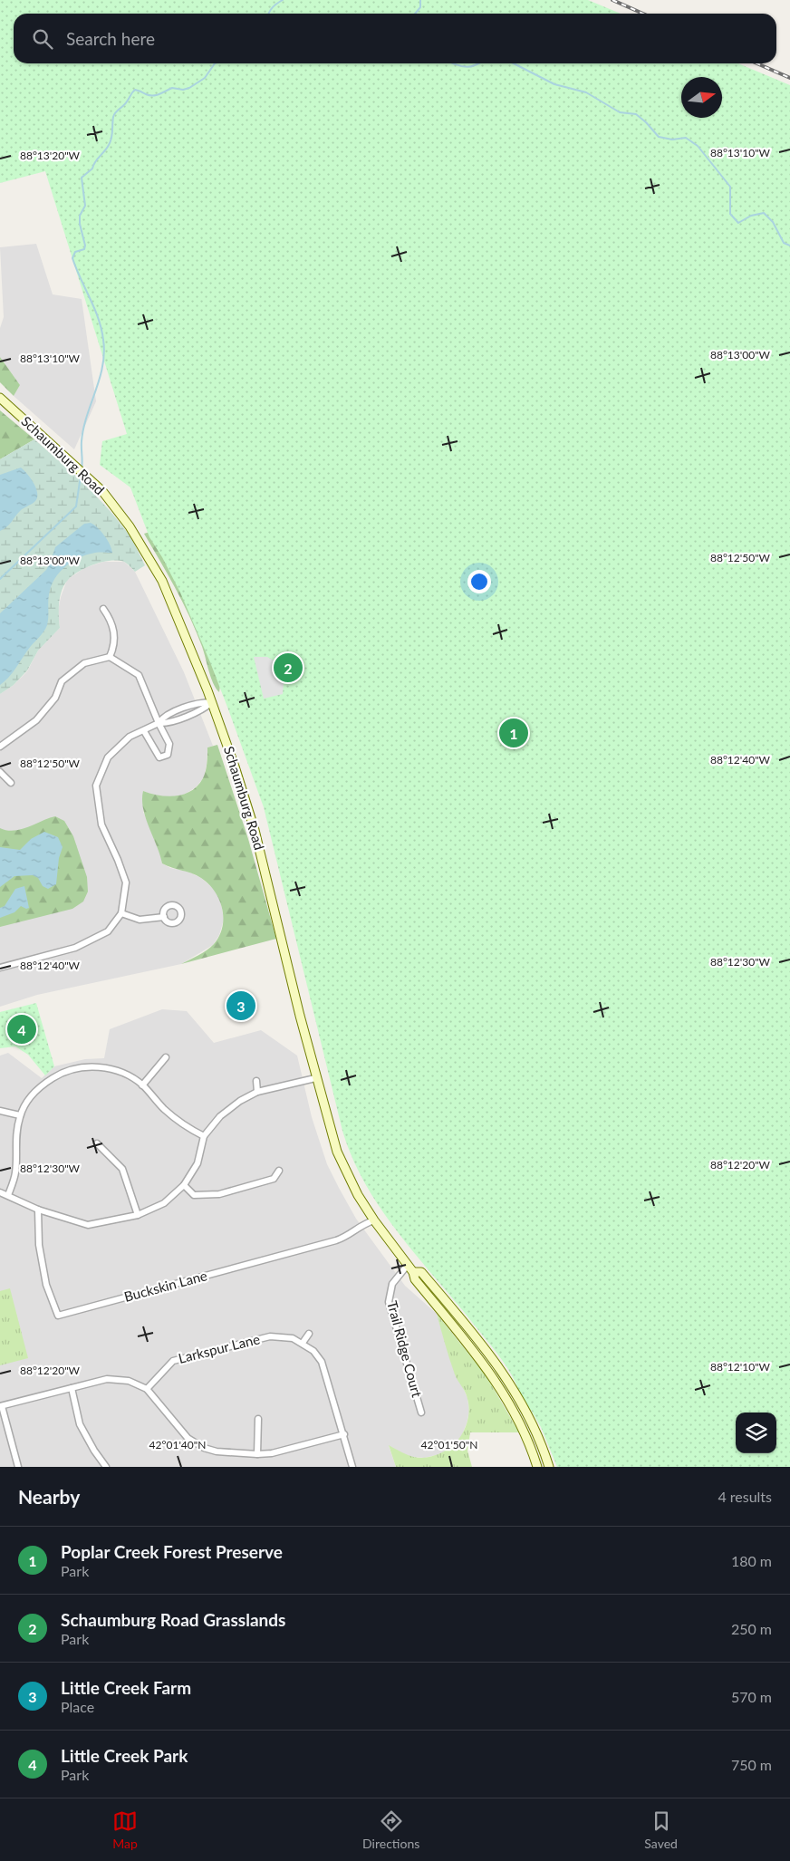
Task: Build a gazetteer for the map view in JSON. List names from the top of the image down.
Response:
{
  "streets": {
    "main road": ["Schaumburg Road"],
    "street": ["Buckskin Lane", "Larkspur Lane", "Trail Ridge Court"]
  },
  "crossings": [
    ["Schaumburg Road", "Buckskin Lane"],
    ["Schaumburg Road", "Trail Ridge Court"]
  ],
  "north": "right",
  "page": {
    "search": "Search here",
    "pins": [
      "2",
      "1",
      "3",
      "4"
    ],
    "heading": ["Nearby", "4 results"],
    "list": [
      {
        "mark": "1",
        "name": "Poplar Creek Forest Preserve",
        "note": "Park",
        "value": "180 m"
      },
      {
        "mark": "2",
        "name": "Schaumburg Road Grasslands",
        "note": "Park",
        "value": "250 m"
      },
      {
        "mark": "3",
        "name": "Little Creek Farm",
        "note": "Place",
        "value": "570 m"
      },
      {
        "mark": "4",
        "name": "Little Creek Park",
        "note": "Park",
        "value": "750 m"
      }
    ],
    "nav": ["Map", "Directions", "Saved"]
  },
  "coordinates": [
    "88°13'10\"W",
    "88°13'20\"W",
    "88°13'00\"W",
    "88°12'50\"W",
    "88°12'40\"W",
    "88°12'30\"W",
    "88°12'20\"W",
    "88°12'10\"W",
    "42°01'40\"N",
    "42°01'50\"N"
  ]
}
